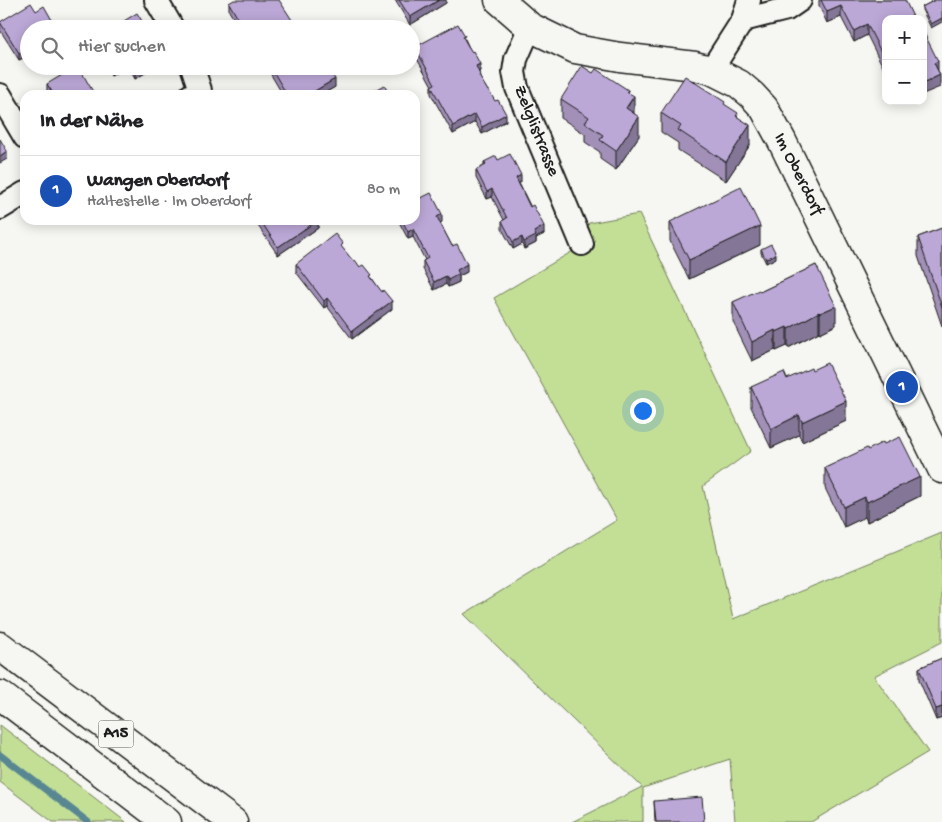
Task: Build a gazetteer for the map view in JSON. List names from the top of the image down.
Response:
{
  "streets": {
    "main road": ["Im Oberdorf", "A15"],
    "street": ["Zelglistrasse"]
  },
  "crossings": [
    ["Zelglistrasse", "Im Oberdorf"]
  ],
  "page": {
    "map_buttons": ["+", "−"],
    "search": "Hier suchen",
    "heading": "In der Nähe",
    "list": [
      {
        "mark": "1",
        "name": "Wangen Oberdorf",
        "note": "Haltestelle · Im Oberdorf",
        "value": "80 m"
      }
    ],
    "pins": "1"
  }
}
